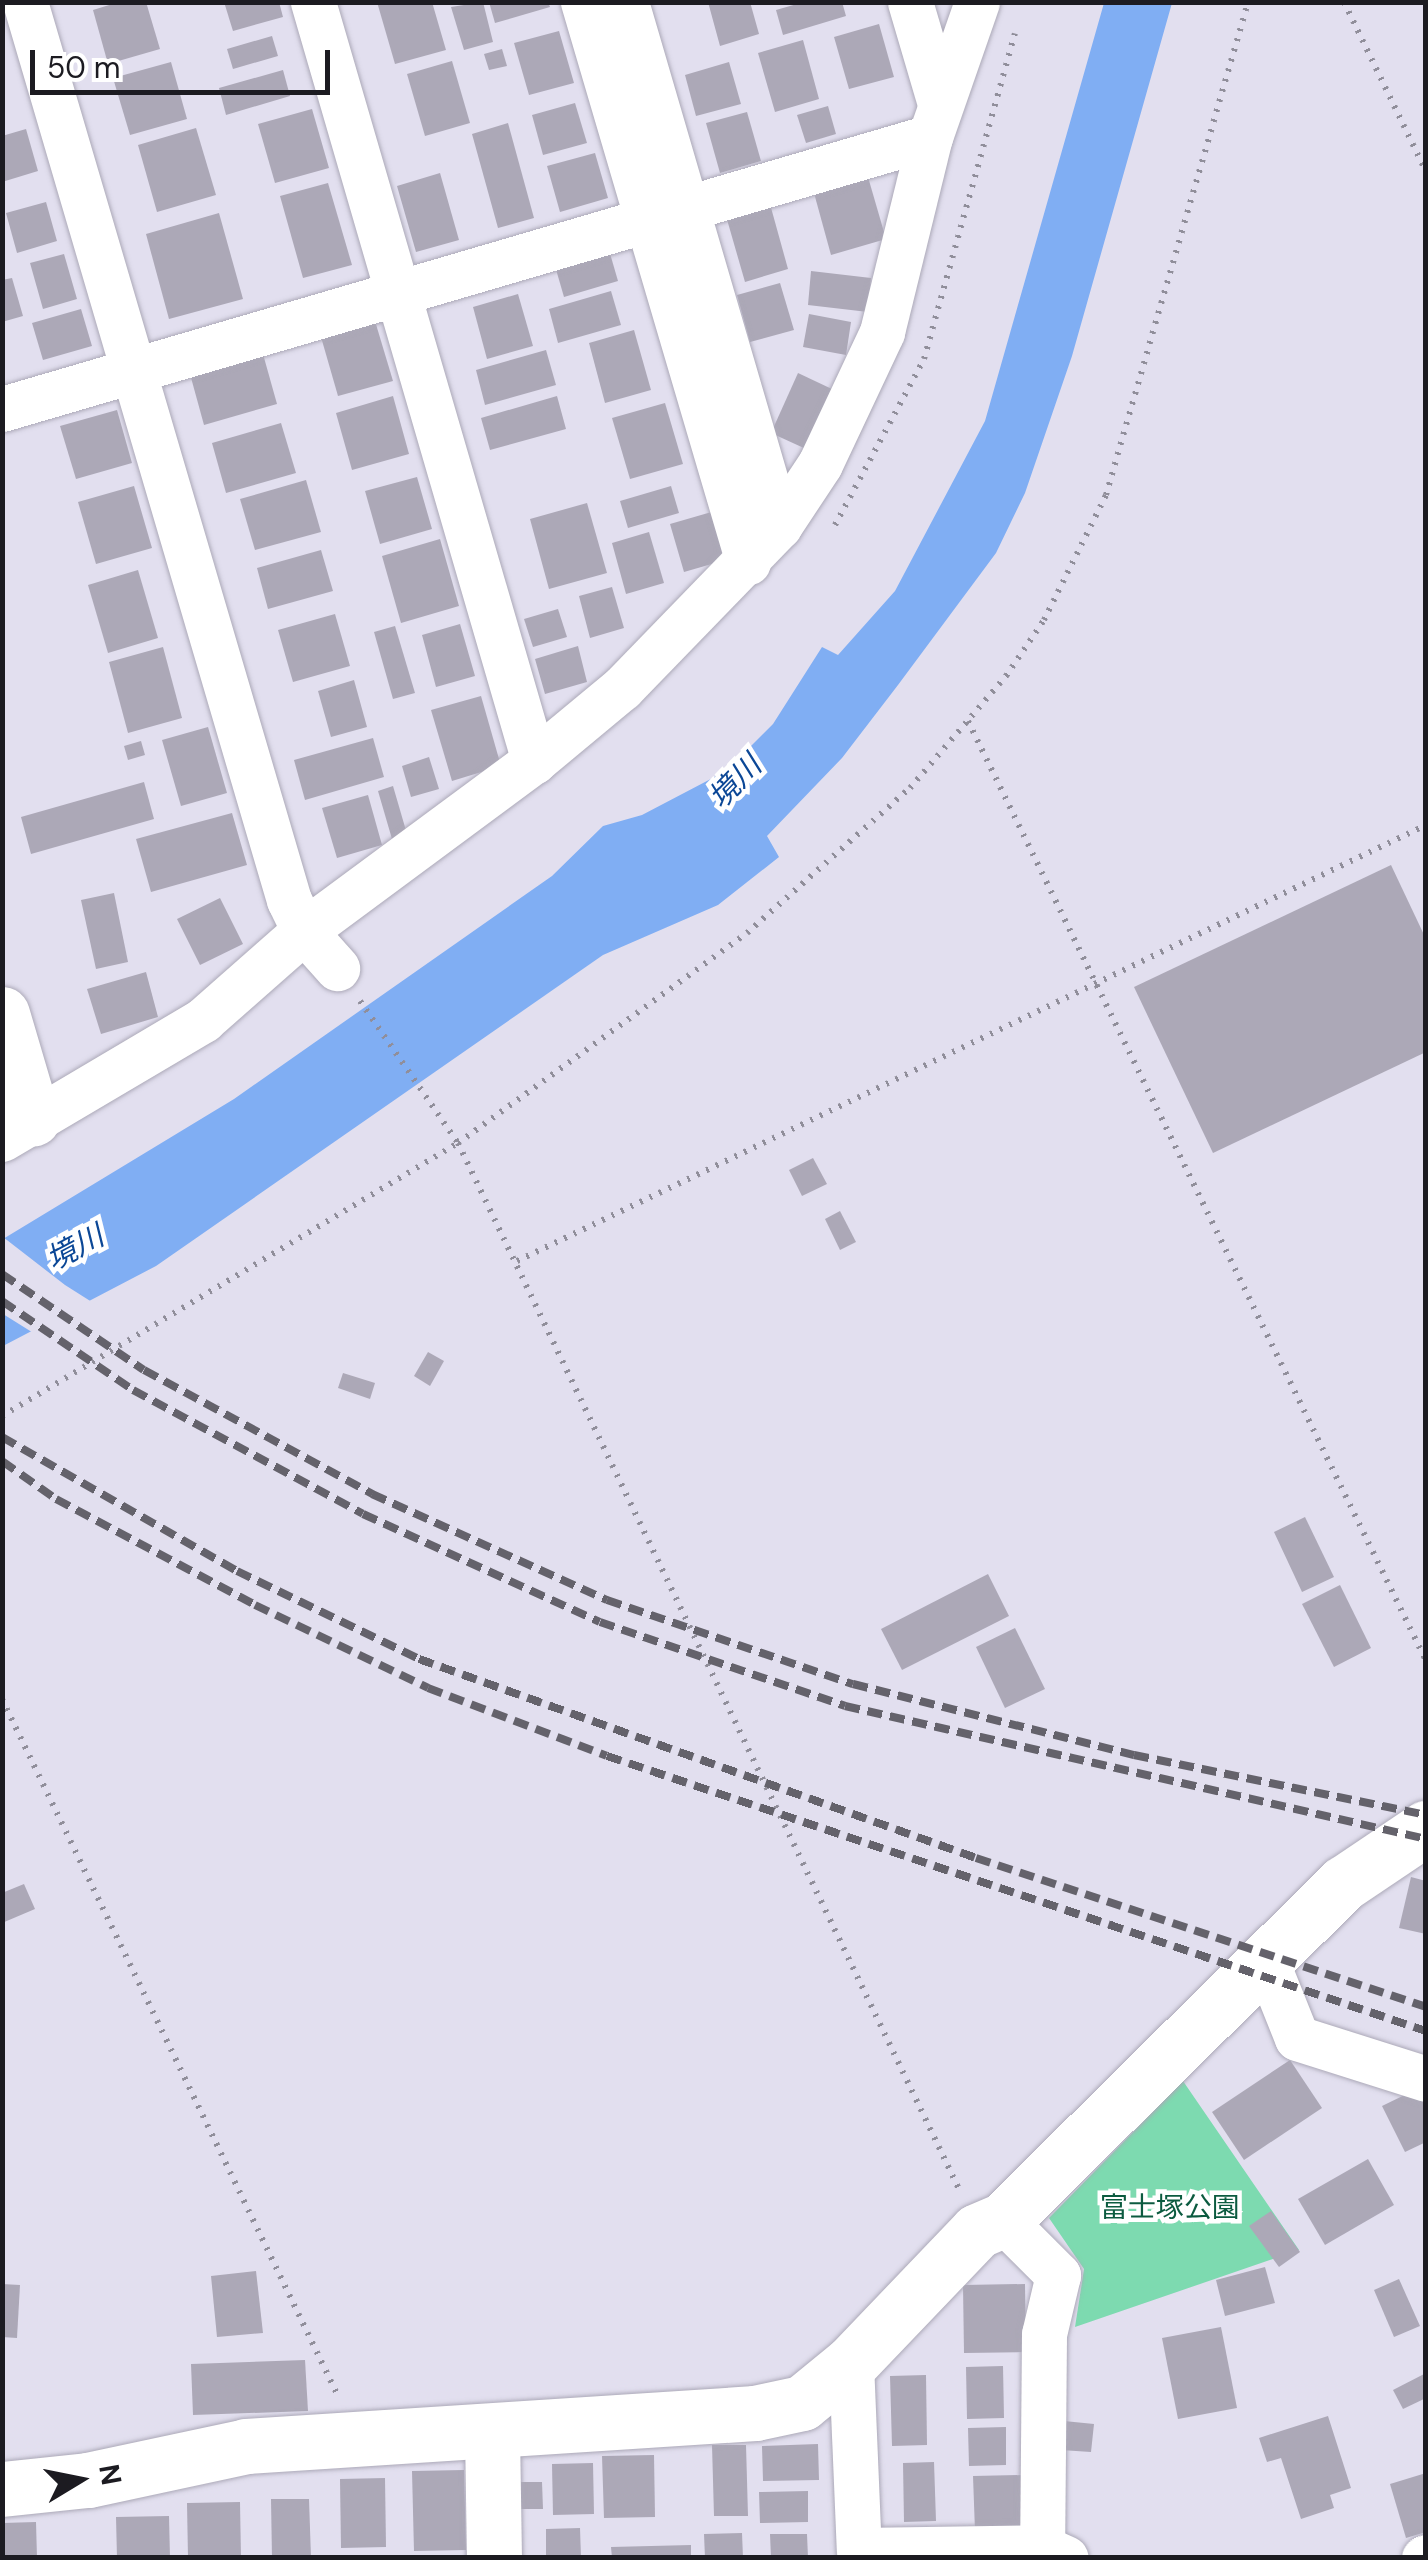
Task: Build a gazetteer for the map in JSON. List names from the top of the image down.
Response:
{
  "water": ["境川"],
  "parks": ["富士塚公園"],
  "scale_bar": "50 m",
  "north": "right"
}
